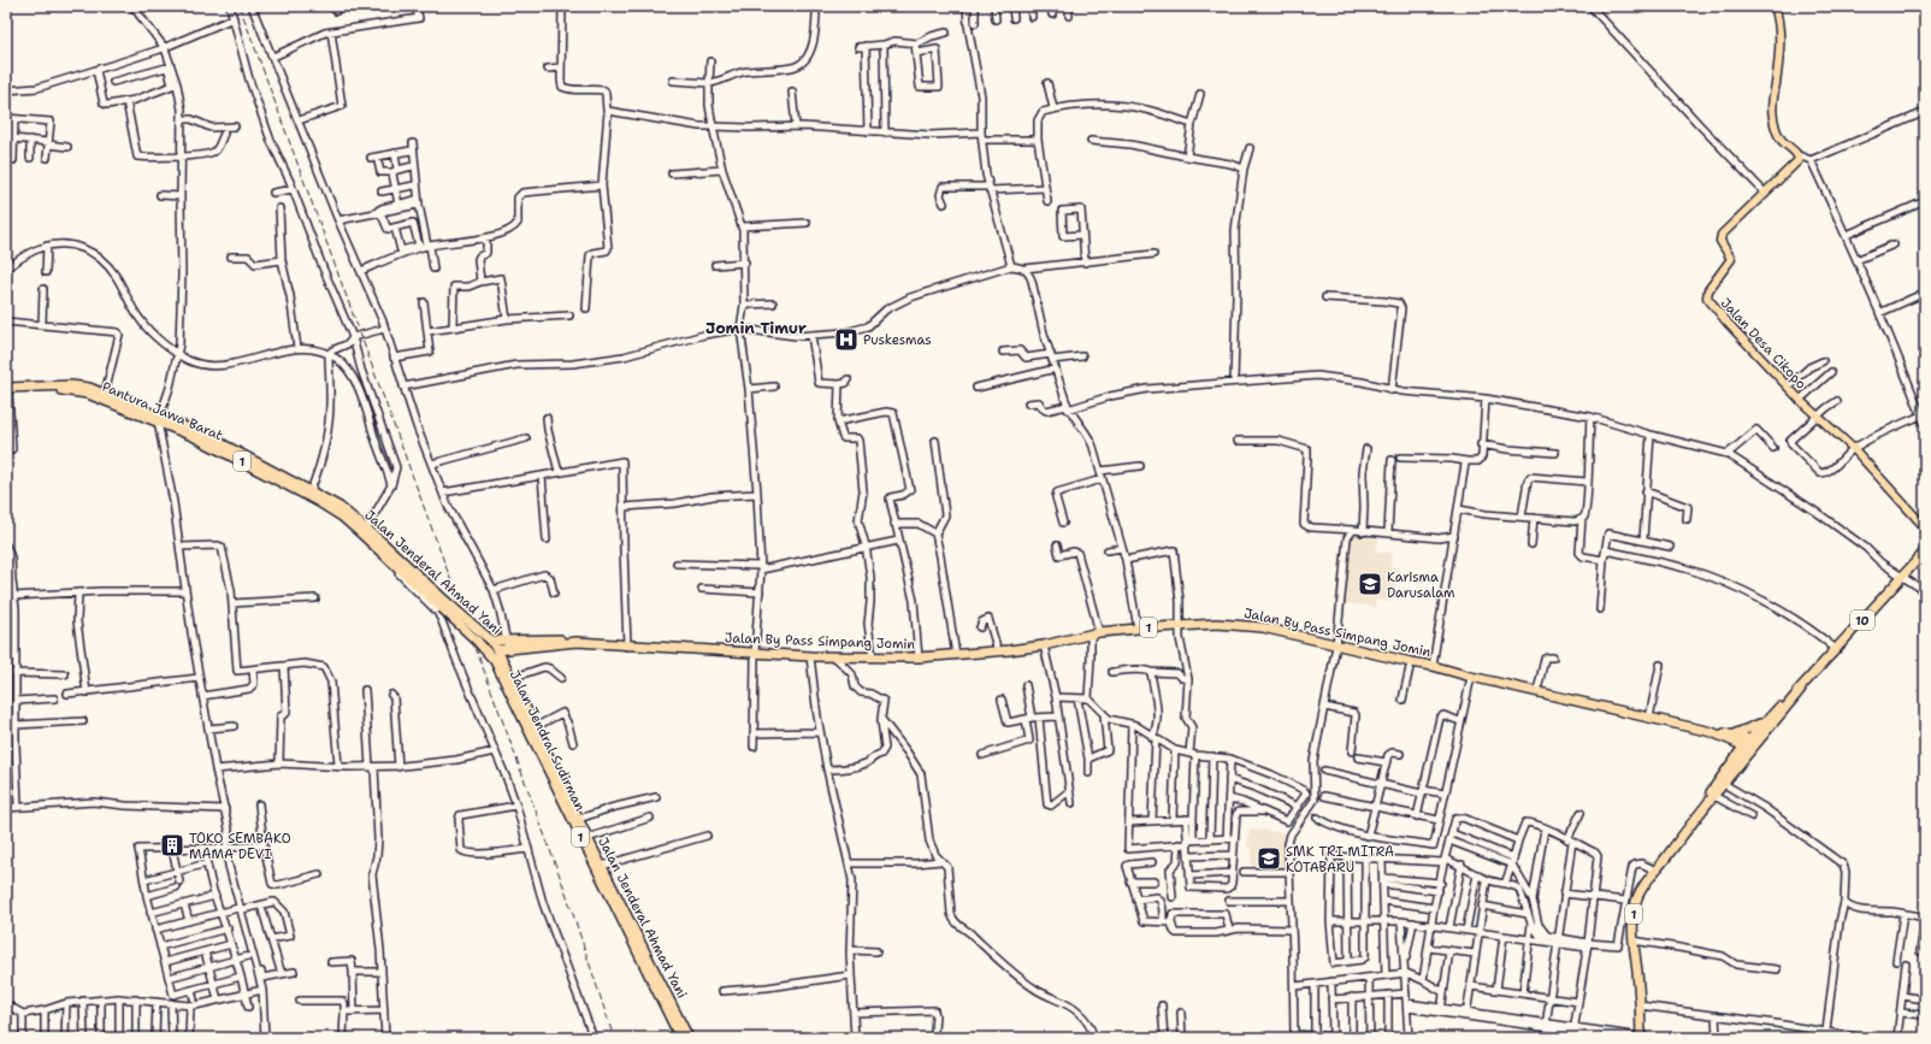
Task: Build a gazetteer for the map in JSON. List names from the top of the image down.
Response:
{
  "streets": {
    "highway": [
      "Pantura Jawa Barat",
      "1",
      "Jalan Jenderal Ahmad Yani",
      "10",
      "Jalan By Pass Simpang Jomin",
      "Jalan Jendral Sudirman"
    ],
    "main road": ["Jalan Desa Cikopo"]
  },
  "crossings": [
    ["Pantura Jawa Barat", "Jalan Jenderal Ahmad Yani"],
    ["1", "10"],
    ["1", "Jalan By Pass Simpang Jomin"],
    ["Jalan Jenderal Ahmad Yani", "Jalan By Pass Simpang Jomin"],
    ["Jalan Jenderal Ahmad Yani", "Jalan Jendral Sudirman"],
    ["10", "Jalan By Pass Simpang Jomin"]
  ],
  "districts": ["Jomin Timur"],
  "places": {
    "hospital": ["Puskesmas"],
    "school or university": ["Karisma Darusalam", "SMK TRI MITRA KOTABARU"],
    "building": ["TOKO SEMBAKO MAMA DEVI"]
  }
}
